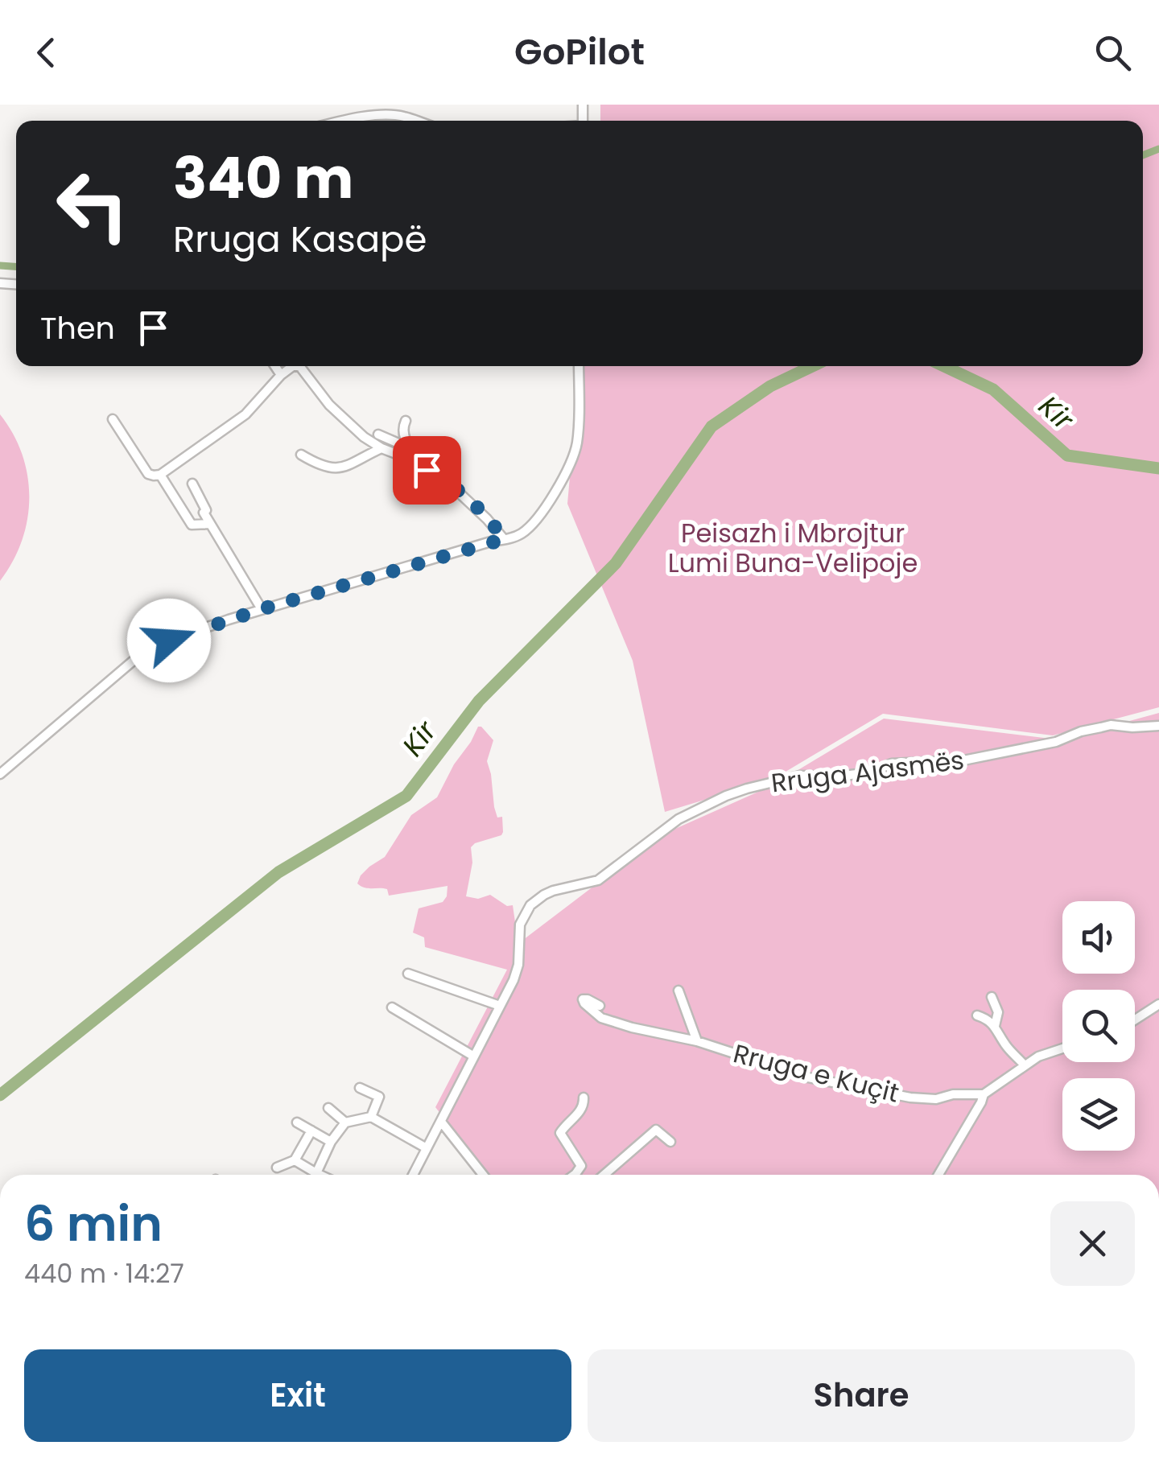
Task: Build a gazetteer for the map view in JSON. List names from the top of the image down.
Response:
{
  "streets": {
    "street": ["Rruga Ajasmës", "Rruga e Kuçit"]
  },
  "water": ["Kir"],
  "parks": ["Peisazh i Mbrojtur Lumi Buna-Velipoje"],
  "page": {
    "header": "GoPilot",
    "turn": ["340 m", "Rruga Kasapë"],
    "then": "Then",
    "heading": ["6 min", "440 m · 14:27"],
    "buttons": ["Exit", "Share"]
  }
}
